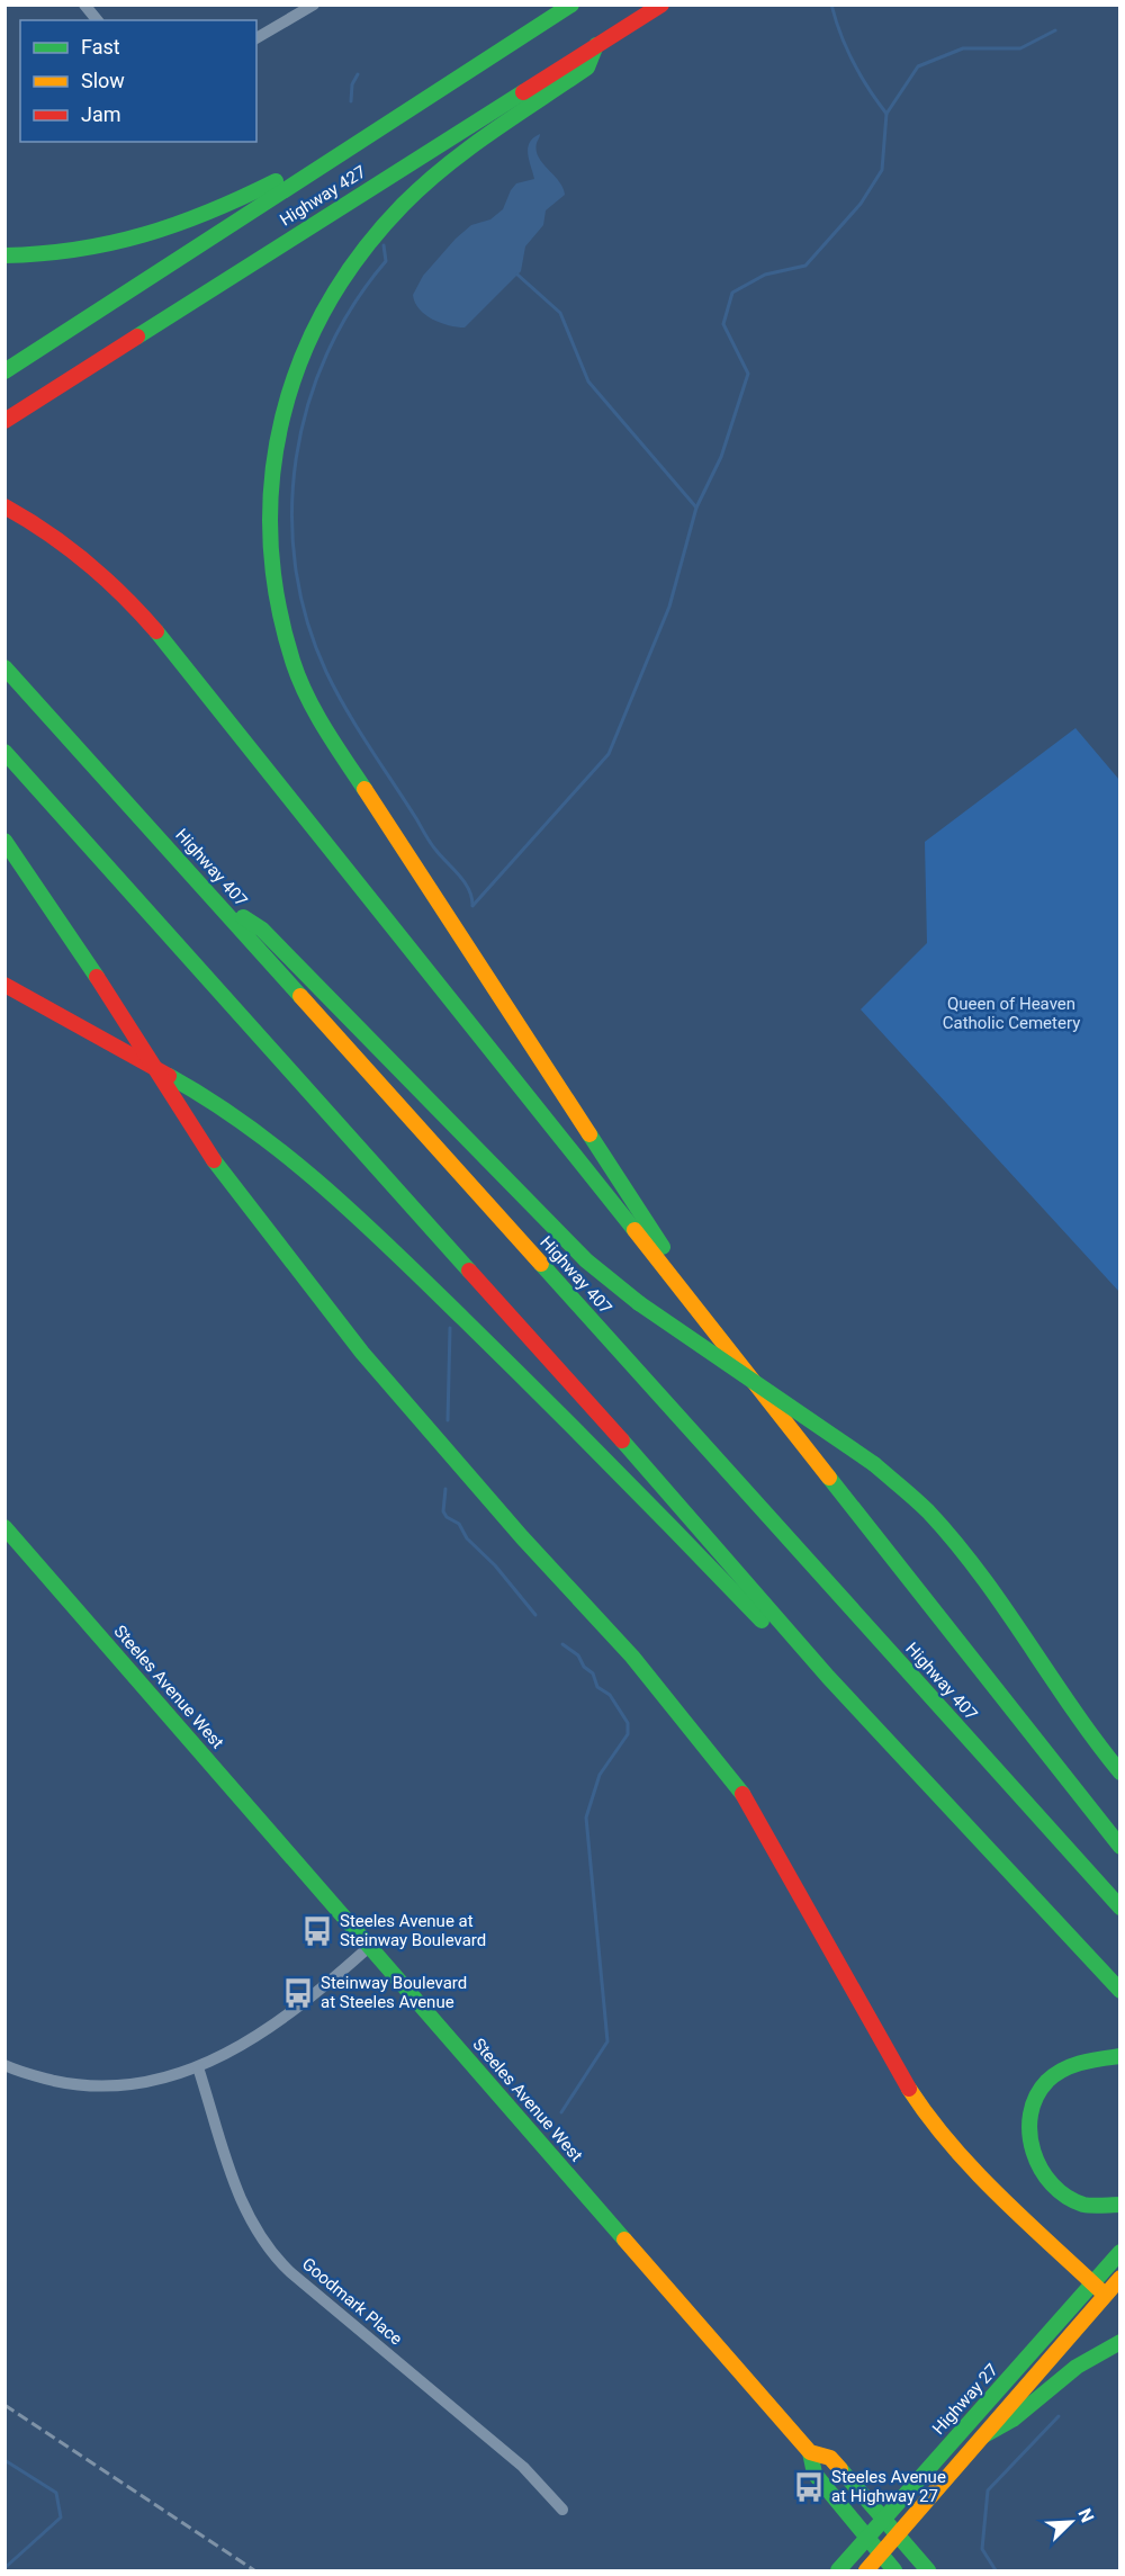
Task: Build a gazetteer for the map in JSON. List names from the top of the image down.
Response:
{
  "streets": {
    "main road": [
      "Highway 427",
      "Highway 407",
      "Steeles Avenue West",
      "Highway 27"
    ],
    "street": ["Goodmark Place"]
  },
  "crossings": [
    ["Steeles Avenue West", "Highway 27"]
  ],
  "parks": ["Queen of Heaven Catholic Cemetery"],
  "places": {
    "bus stop": ["Steeles Avenue at Steinway Boulevard", "Steinway Boulevard at Steeles Avenue", "Steeles Avenue at Highway 27"]
  },
  "legend": ["Fast", "Slow", "Jam"],
  "north": "top right"
}
